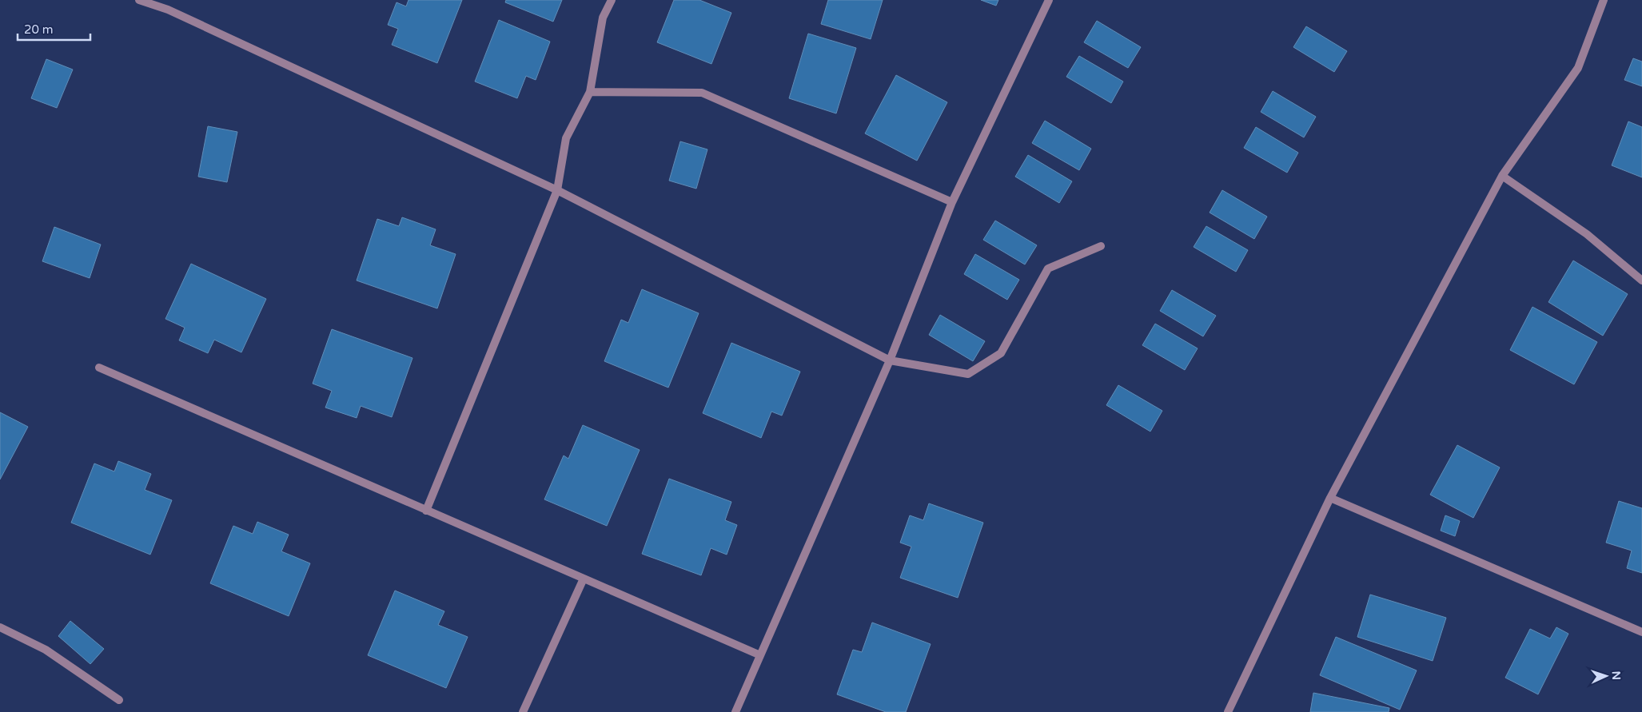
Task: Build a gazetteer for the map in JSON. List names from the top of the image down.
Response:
{
  "scale_bar": "20 m",
  "north": "right"
}
